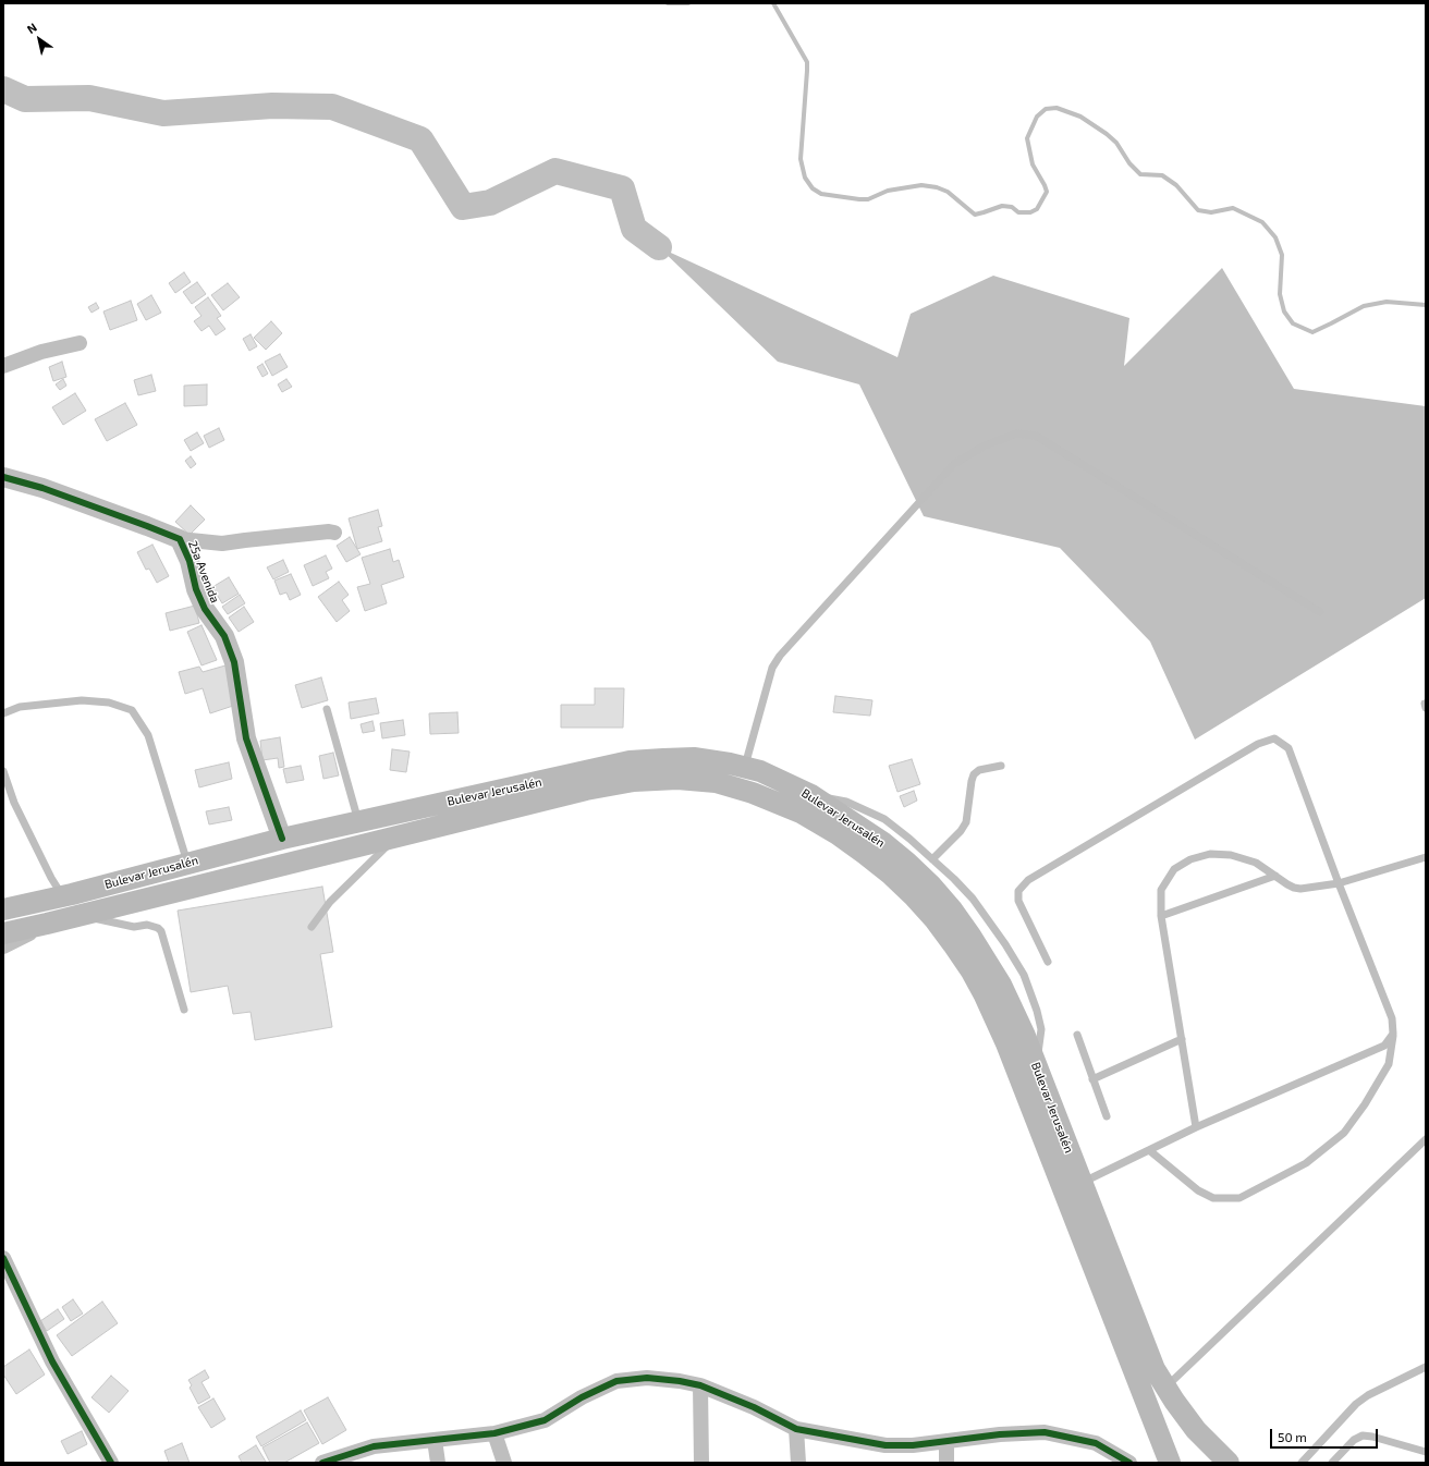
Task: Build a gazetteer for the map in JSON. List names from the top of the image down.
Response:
{
  "streets": {
    "main road": ["Bulevar Jerusalén"],
    "street": ["25a Avenida"]
  },
  "crossings": [
    ["25a Avenida", "Bulevar Jerusalén"]
  ],
  "scale_bar": "50 m",
  "north": "top left"
}
